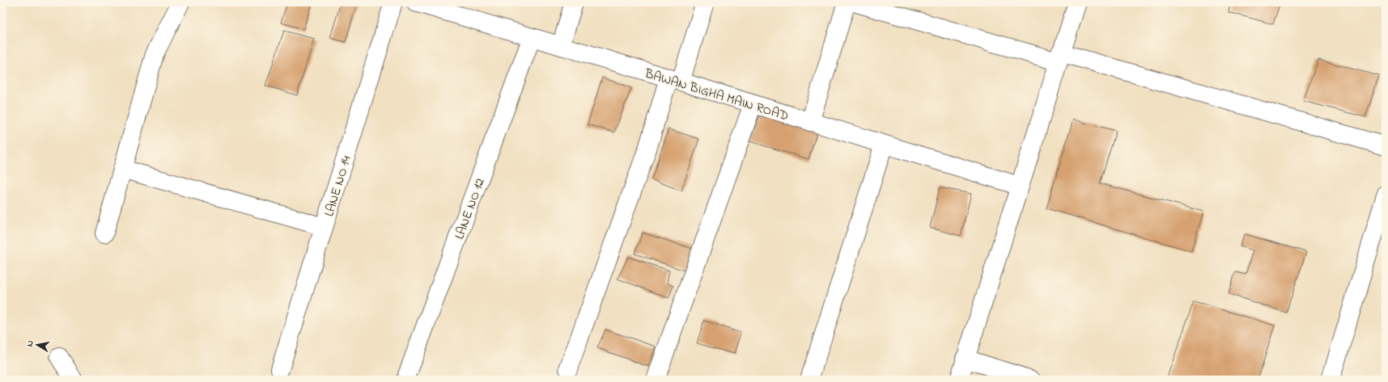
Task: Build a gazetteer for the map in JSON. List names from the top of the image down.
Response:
{
  "streets": {
    "street": ["BAWAN BIGHA MAIN ROAD", "LANE NO 14", "LANE NO 12"]
  },
  "crossings": [
    ["BAWAN BIGHA MAIN ROAD", "LANE NO 12"]
  ],
  "north": "left"
}
